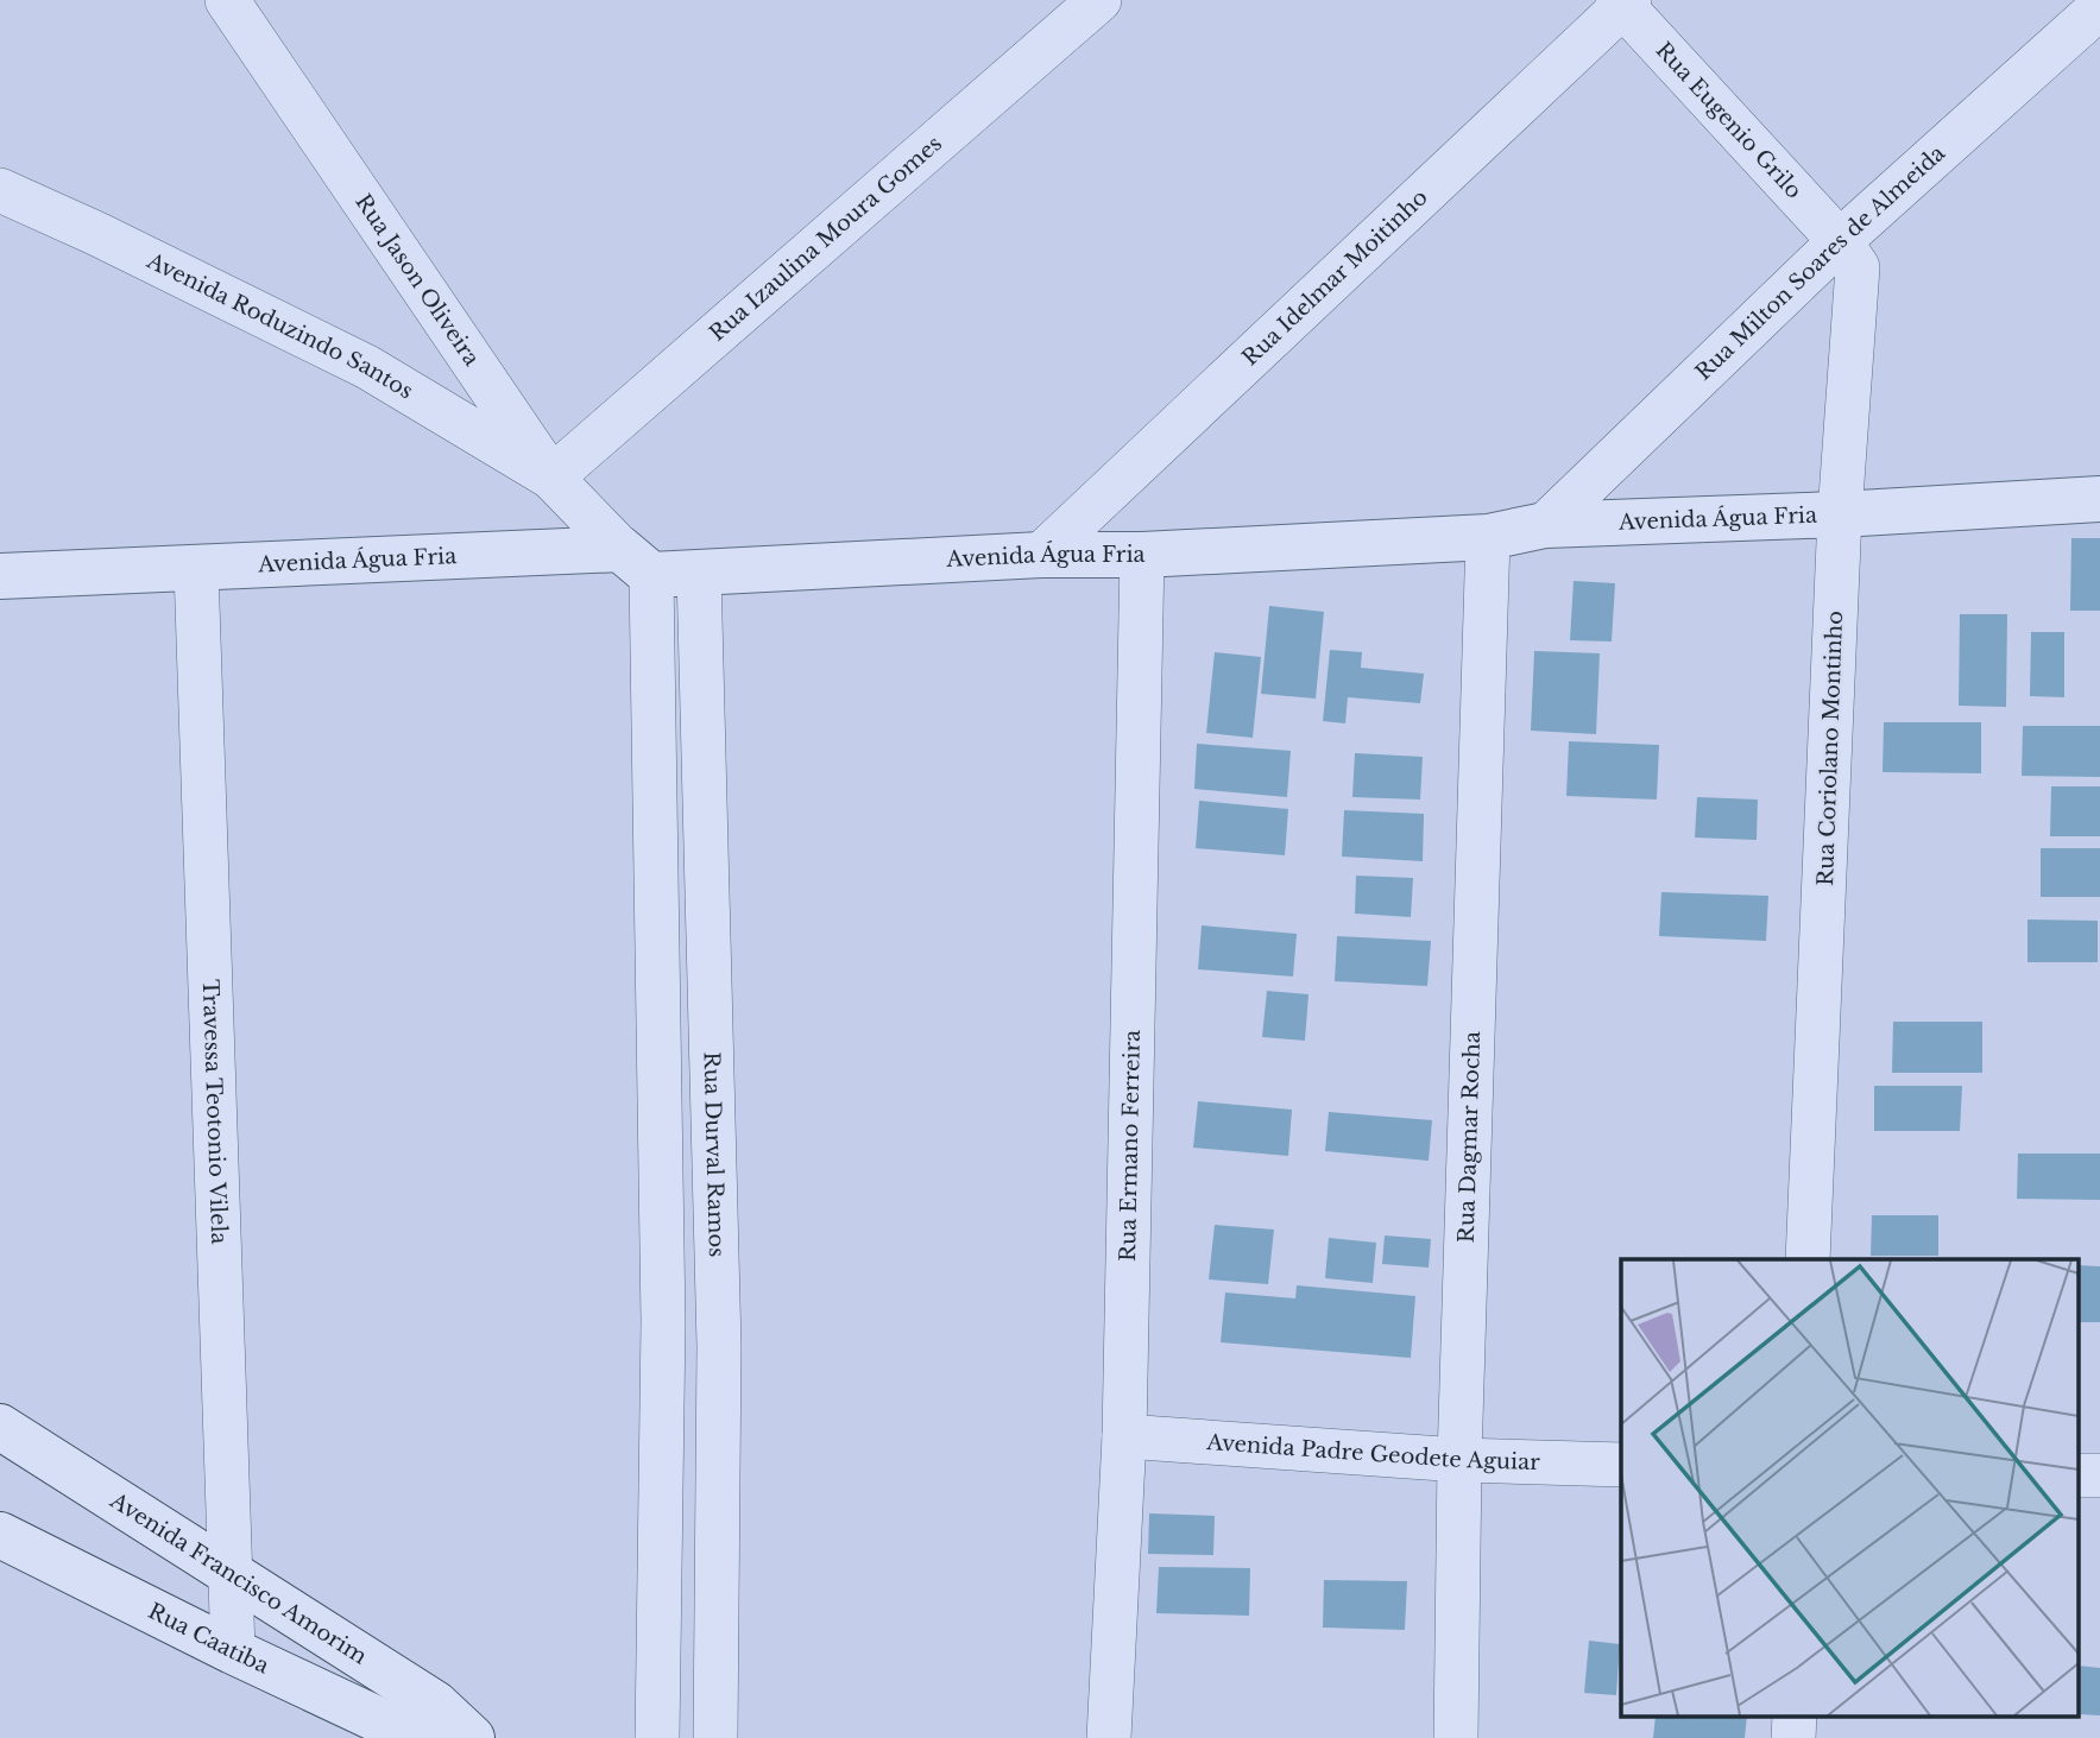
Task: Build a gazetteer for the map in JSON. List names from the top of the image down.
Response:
{
  "streets": {
    "street": [
      "Rua Eugenio Grilo",
      "Rua Izaulina Moura Gomes",
      "Rua Milton Soares de Almeida",
      "Rua Idelmar Moitinho",
      "Rua Jason Oliveira",
      "Avenida Roduzindo Santos",
      "Avenida Água Fria",
      "Rua Coriolano Montinho",
      "Travessa Teotonio Vilela",
      "Rua Dagmar Rocha",
      "Rua Ermano Ferreira",
      "Rua Durval Ramos",
      "Avenida Padre Geodete Aguiar",
      "Avenida Francisco Amorim",
      "Rua Caatiba"
    ]
  },
  "crossings": [
    ["Rua Eugenio Grilo", "Rua Milton Soares de Almeida"],
    ["Rua Eugenio Grilo", "Rua Idelmar Moitinho"],
    ["Rua Eugenio Grilo", "Rua Coriolano Montinho"],
    ["Rua Izaulina Moura Gomes", "Rua Jason Oliveira"],
    ["Rua Izaulina Moura Gomes", "Avenida Roduzindo Santos"],
    ["Rua Milton Soares de Almeida", "Avenida Água Fria"],
    ["Rua Milton Soares de Almeida", "Rua Coriolano Montinho"],
    ["Rua Idelmar Moitinho", "Avenida Água Fria"],
    ["Rua Jason Oliveira", "Avenida Roduzindo Santos"],
    ["Rua Jason Oliveira", "Avenida Água Fria"],
    ["Avenida Água Fria", "Rua Coriolano Montinho"],
    ["Avenida Água Fria", "Travessa Teotonio Vilela"],
    ["Avenida Água Fria", "Rua Dagmar Rocha"],
    ["Avenida Água Fria", "Rua Ermano Ferreira"],
    ["Avenida Água Fria", "Rua Durval Ramos"],
    ["Travessa Teotonio Vilela", "Avenida Francisco Amorim"],
    ["Travessa Teotonio Vilela", "Rua Caatiba"],
    ["Rua Dagmar Rocha", "Avenida Padre Geodete Aguiar"],
    ["Rua Ermano Ferreira", "Avenida Padre Geodete Aguiar"]
  ]
}
